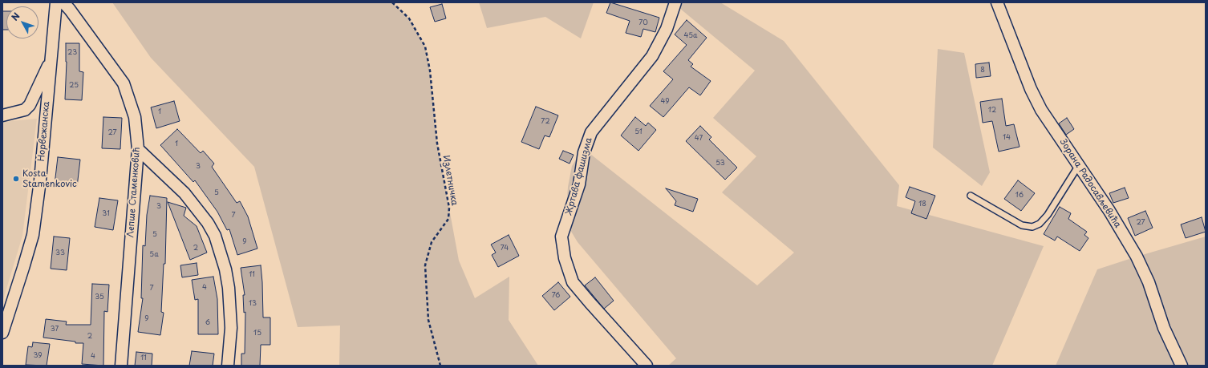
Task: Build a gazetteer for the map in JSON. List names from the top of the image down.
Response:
{
  "streets": {
    "street": [
      "Норвежанска",
      "Жртава фашизма",
      "Зорана Радосављевића",
      "Лепше Стаменковић"
    ],
    "path": ["Излетничка"]
  },
  "places": ["Kosta Stamenkovic"],
  "house_numbers": [
    "70",
    "45a",
    "23",
    "8",
    "25",
    "49",
    "12",
    "1",
    "72",
    "51",
    "27",
    "14",
    "47",
    "1",
    "53",
    "3",
    "5",
    "16",
    "18",
    "3",
    "31",
    "7",
    "27",
    "5",
    "9",
    "2",
    "74",
    "33",
    "5a",
    "11",
    "4",
    "7",
    "76",
    "35",
    "13",
    "9",
    "6",
    "37",
    "15",
    "2",
    "39",
    "4",
    "11"
  ],
  "north": "top left"
}
